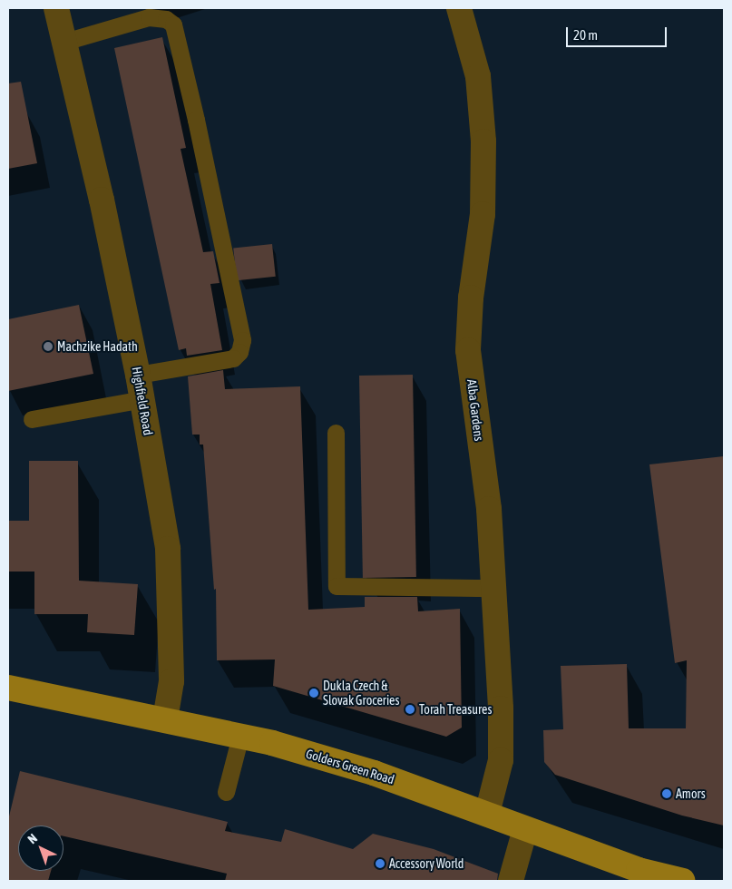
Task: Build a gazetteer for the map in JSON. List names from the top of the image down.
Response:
{
  "streets": {
    "main road": ["Golders Green Road"],
    "street": ["Highfield Road", "Alba Gardens"]
  },
  "crossings": [
    ["Highfield Road", "Golders Green Road"],
    ["Alba Gardens", "Golders Green Road"]
  ],
  "places": [
    "Machzike Hadath",
    "Dukla Czech & Slovak Groceries",
    "Torah Treasures",
    "Amors",
    "Accessory World"
  ],
  "scale_bar": "20 m",
  "north": "top left"
}
